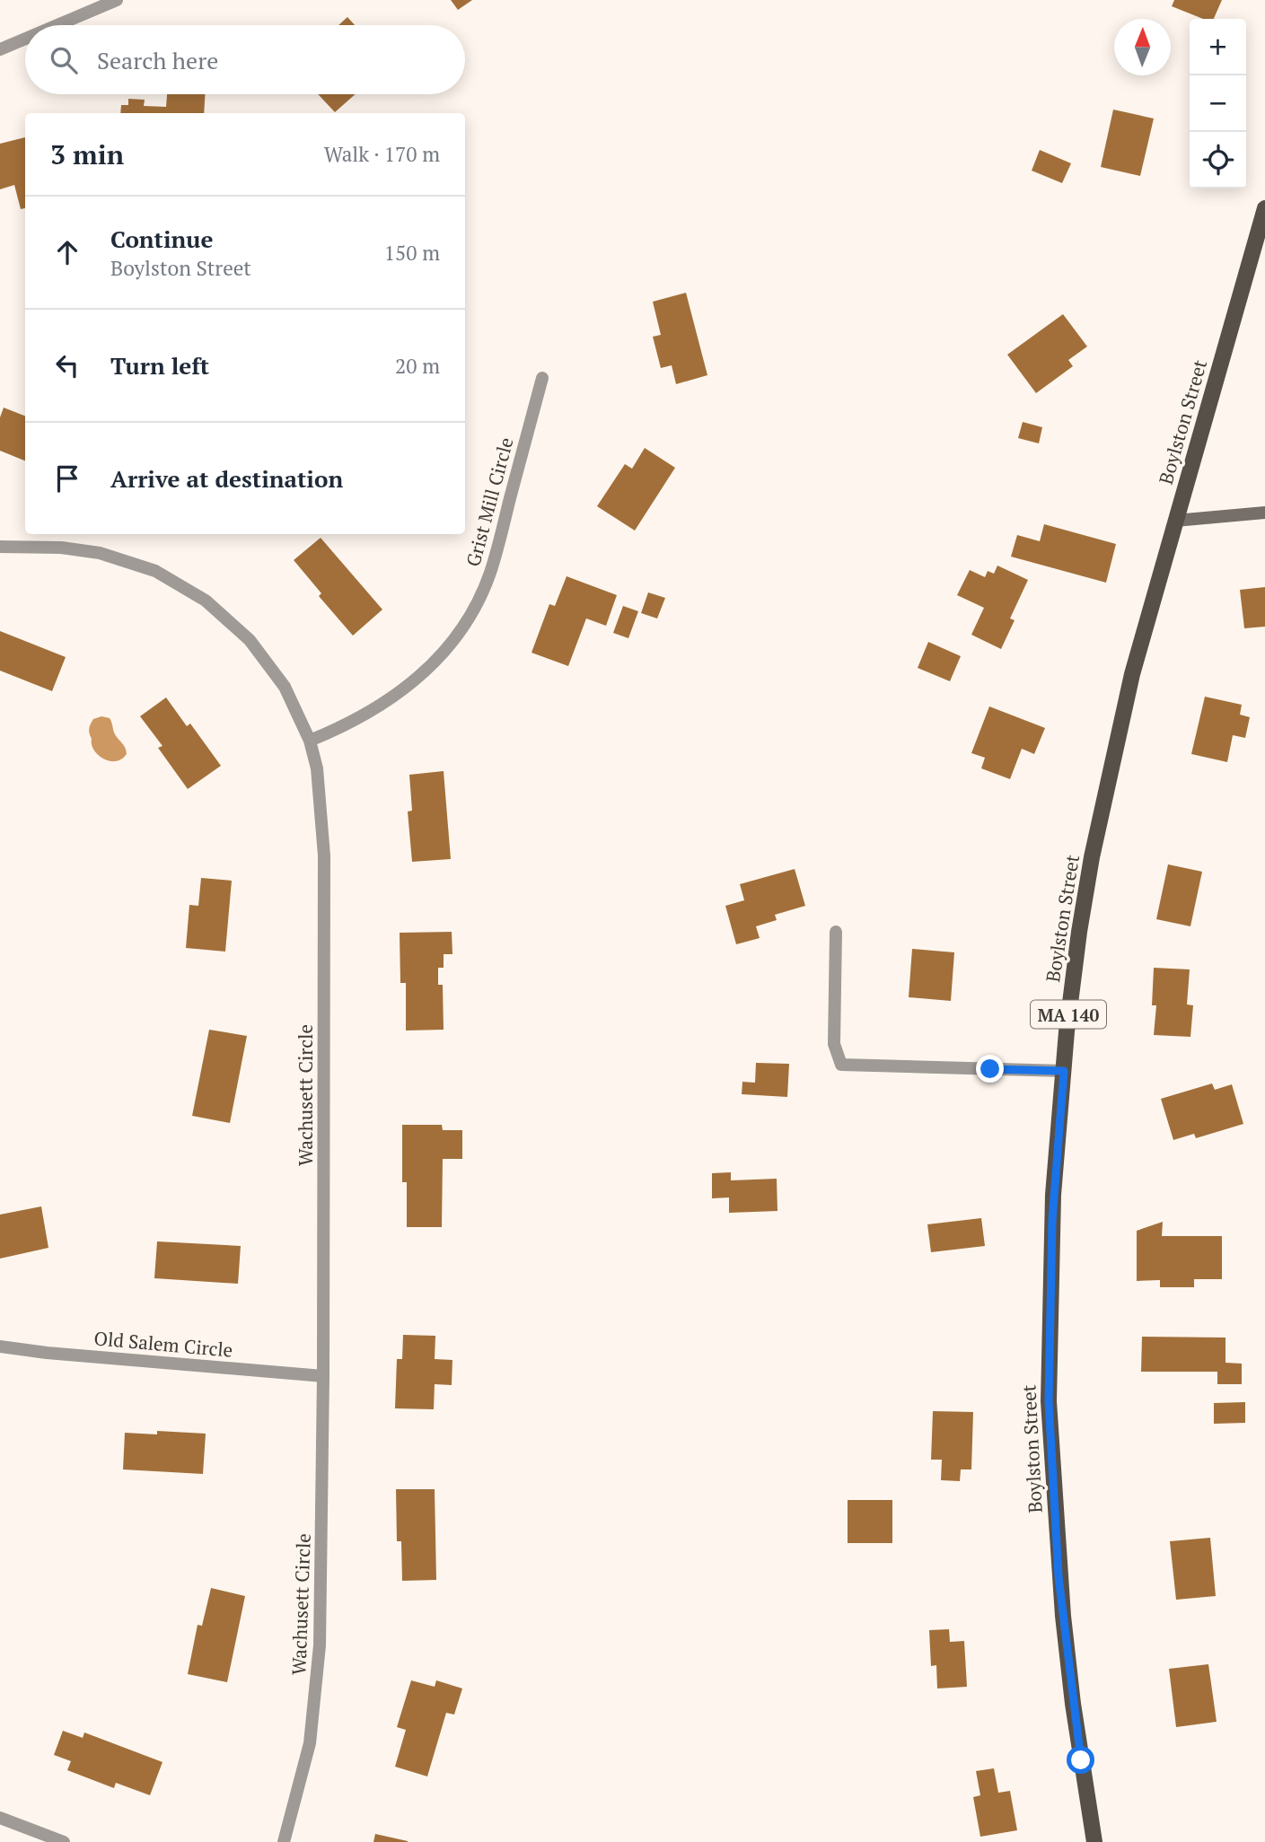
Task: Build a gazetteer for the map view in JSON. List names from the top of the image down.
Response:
{
  "streets": {
    "main road": ["Boylston Street", "MA 140"],
    "street": ["Grist Mill Circle", "Wachusett Circle", "Old Salem Circle"]
  },
  "crossings": [
    ["Grist Mill Circle", "Wachusett Circle"],
    ["Wachusett Circle", "Old Salem Circle"]
  ],
  "north": "top",
  "page": {
    "map_buttons": ["+", "−"],
    "search": "Search here",
    "heading": ["3 min", "Walk · 170 m"],
    "list": [
      ["Continue", "Boylston Street", "150 m"],
      ["Turn left", "20 m"],
      "Arrive at destination"
    ]
  }
}
